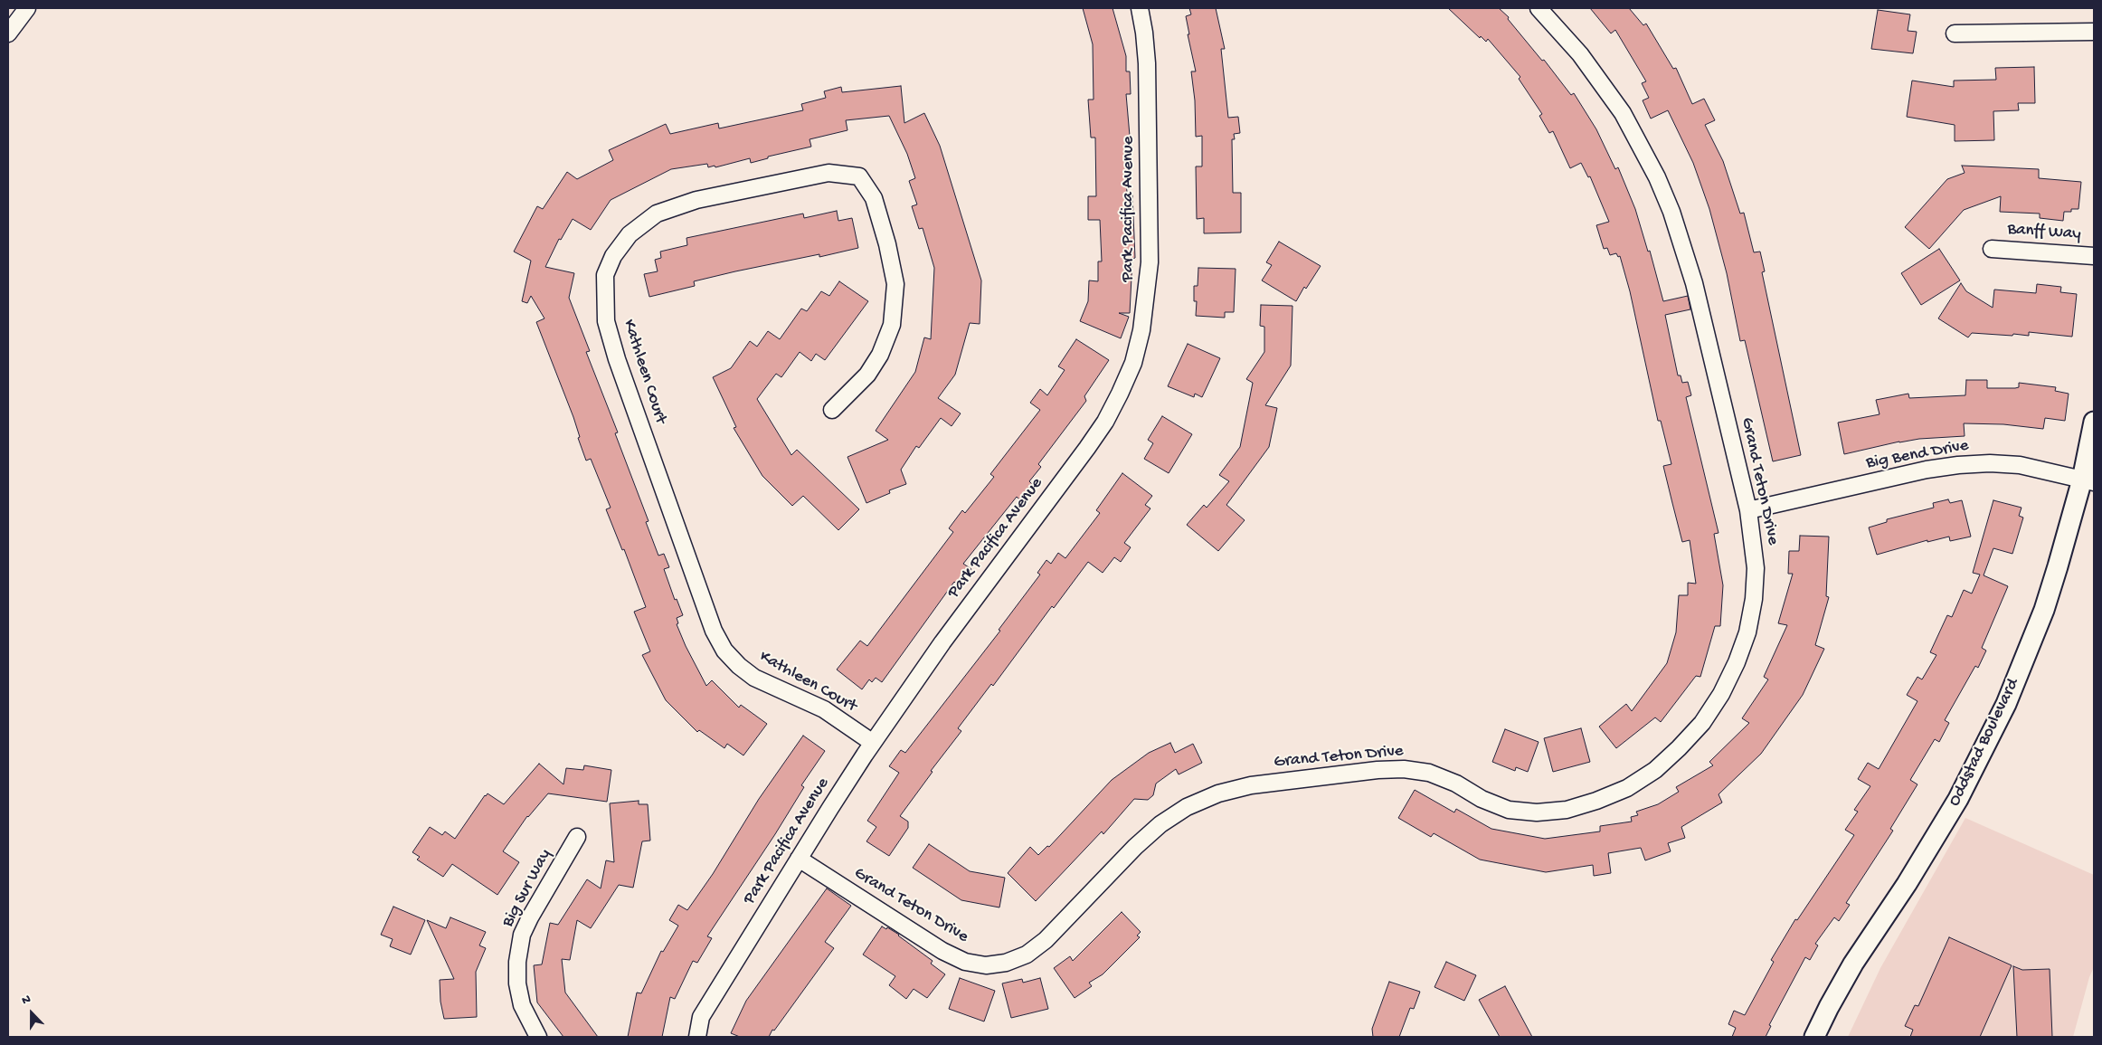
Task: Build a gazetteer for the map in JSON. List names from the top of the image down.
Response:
{
  "streets": {
    "street": [
      "Park Pacifica Avenue",
      "Banff Way",
      "Kathleen Court",
      "Big Bend Drive",
      "Grand Teton Drive",
      "Oddstad Boulevard",
      "Big Sur Way"
    ]
  },
  "crossings": [
    ["Park Pacifica Avenue", "Kathleen Court"],
    ["Park Pacifica Avenue", "Grand Teton Drive"],
    ["Big Bend Drive", "Grand Teton Drive"],
    ["Big Bend Drive", "Oddstad Boulevard"]
  ],
  "north": "top"
}
